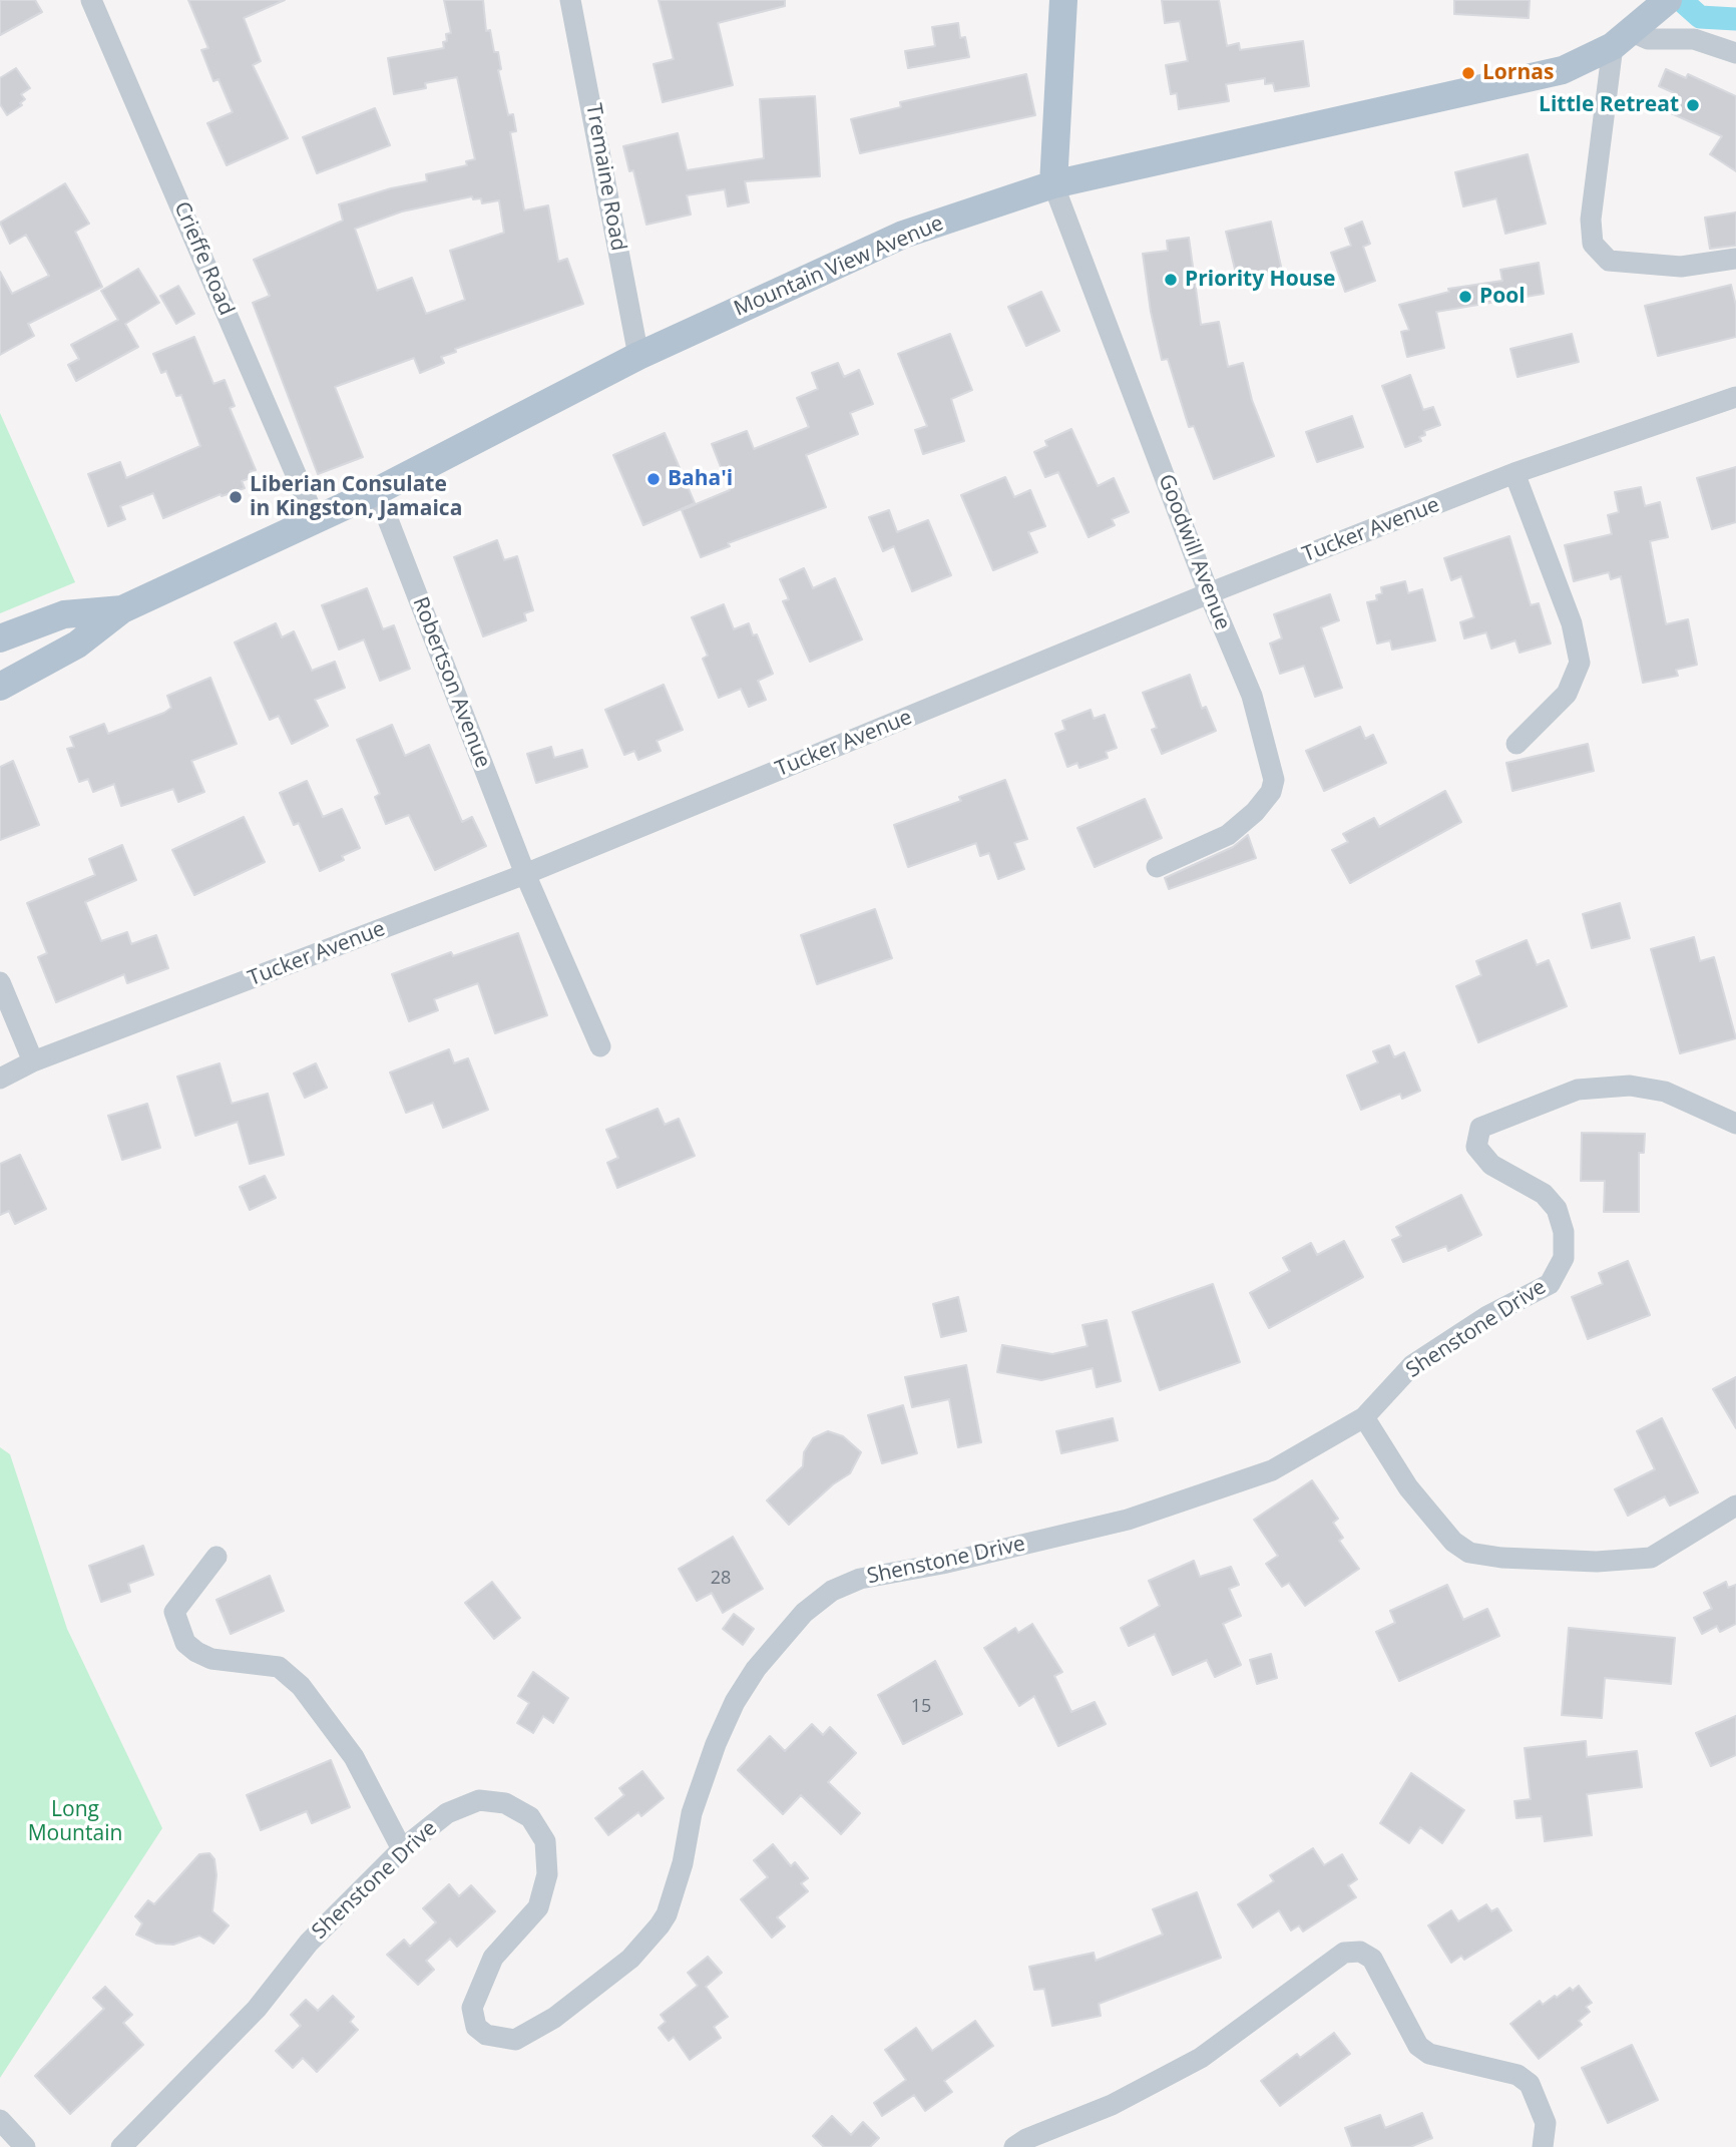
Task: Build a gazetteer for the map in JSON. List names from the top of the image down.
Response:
{
  "streets": {
    "main road": ["Mountain View Avenue"],
    "street": [
      "Tremaine Road",
      "Crieffe Road",
      "Tucker Avenue",
      "Goodwill Avenue",
      "Robertson Avenue",
      "Shenstone Drive"
    ]
  },
  "crossings": [
    ["Tremaine Road", "Mountain View Avenue"],
    ["Crieffe Road", "Mountain View Avenue"],
    ["Mountain View Avenue", "Goodwill Avenue"],
    ["Mountain View Avenue", "Robertson Avenue"],
    ["Tucker Avenue", "Goodwill Avenue"],
    ["Tucker Avenue", "Robertson Avenue"]
  ],
  "parks": ["Long Mountain"],
  "places": [
    "Lornas",
    "Little Retreat",
    "Priority House",
    "Pool",
    "Baha'i",
    "Liberian Consulate in Kingston, Jamaica"
  ],
  "house_numbers": ["28", "15"]
}
